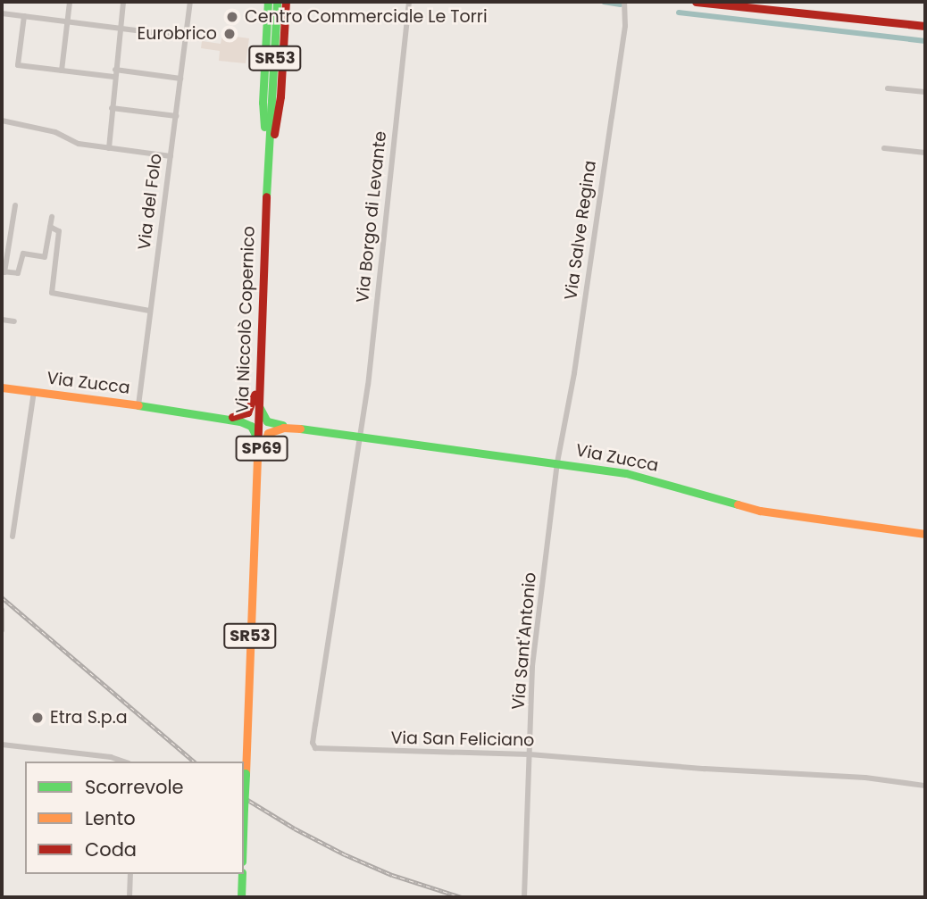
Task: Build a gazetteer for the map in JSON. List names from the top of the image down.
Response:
{
  "streets": {
    "main road": [
      "SR53",
      "Via Niccolò Copernico",
      "Via Zucca",
      "SP69"
    ],
    "street": [
      "Via del Folo",
      "Via Borgo di Levante",
      "Via Salve Regina",
      "Via Sant'Antonio",
      "Via San Feliciano"
    ]
  },
  "crossings": [
    ["SR53", "Via Niccolò Copernico"],
    ["Via del Folo", "Via Zucca"],
    ["Via del Folo", "SP69"],
    ["Via Borgo di Levante", "Via Zucca"],
    ["Via Borgo di Levante", "Via San Feliciano"],
    ["Via Salve Regina", "Via Zucca"],
    ["Via Salve Regina", "Via Sant'Antonio"],
    ["Via Niccolò Copernico", "SP69"],
    ["Via Zucca", "SP69"],
    ["Via Zucca", "Via Sant'Antonio"],
    ["Via Zucca", "Via San Feliciano"],
    ["Via Sant'Antonio", "Via San Feliciano"]
  ],
  "places": ["Centro Commerciale Le Torri", "Eurobrico", "Etra S.p.a"],
  "legend": ["Scorrevole", "Lento", "Coda"]
}
